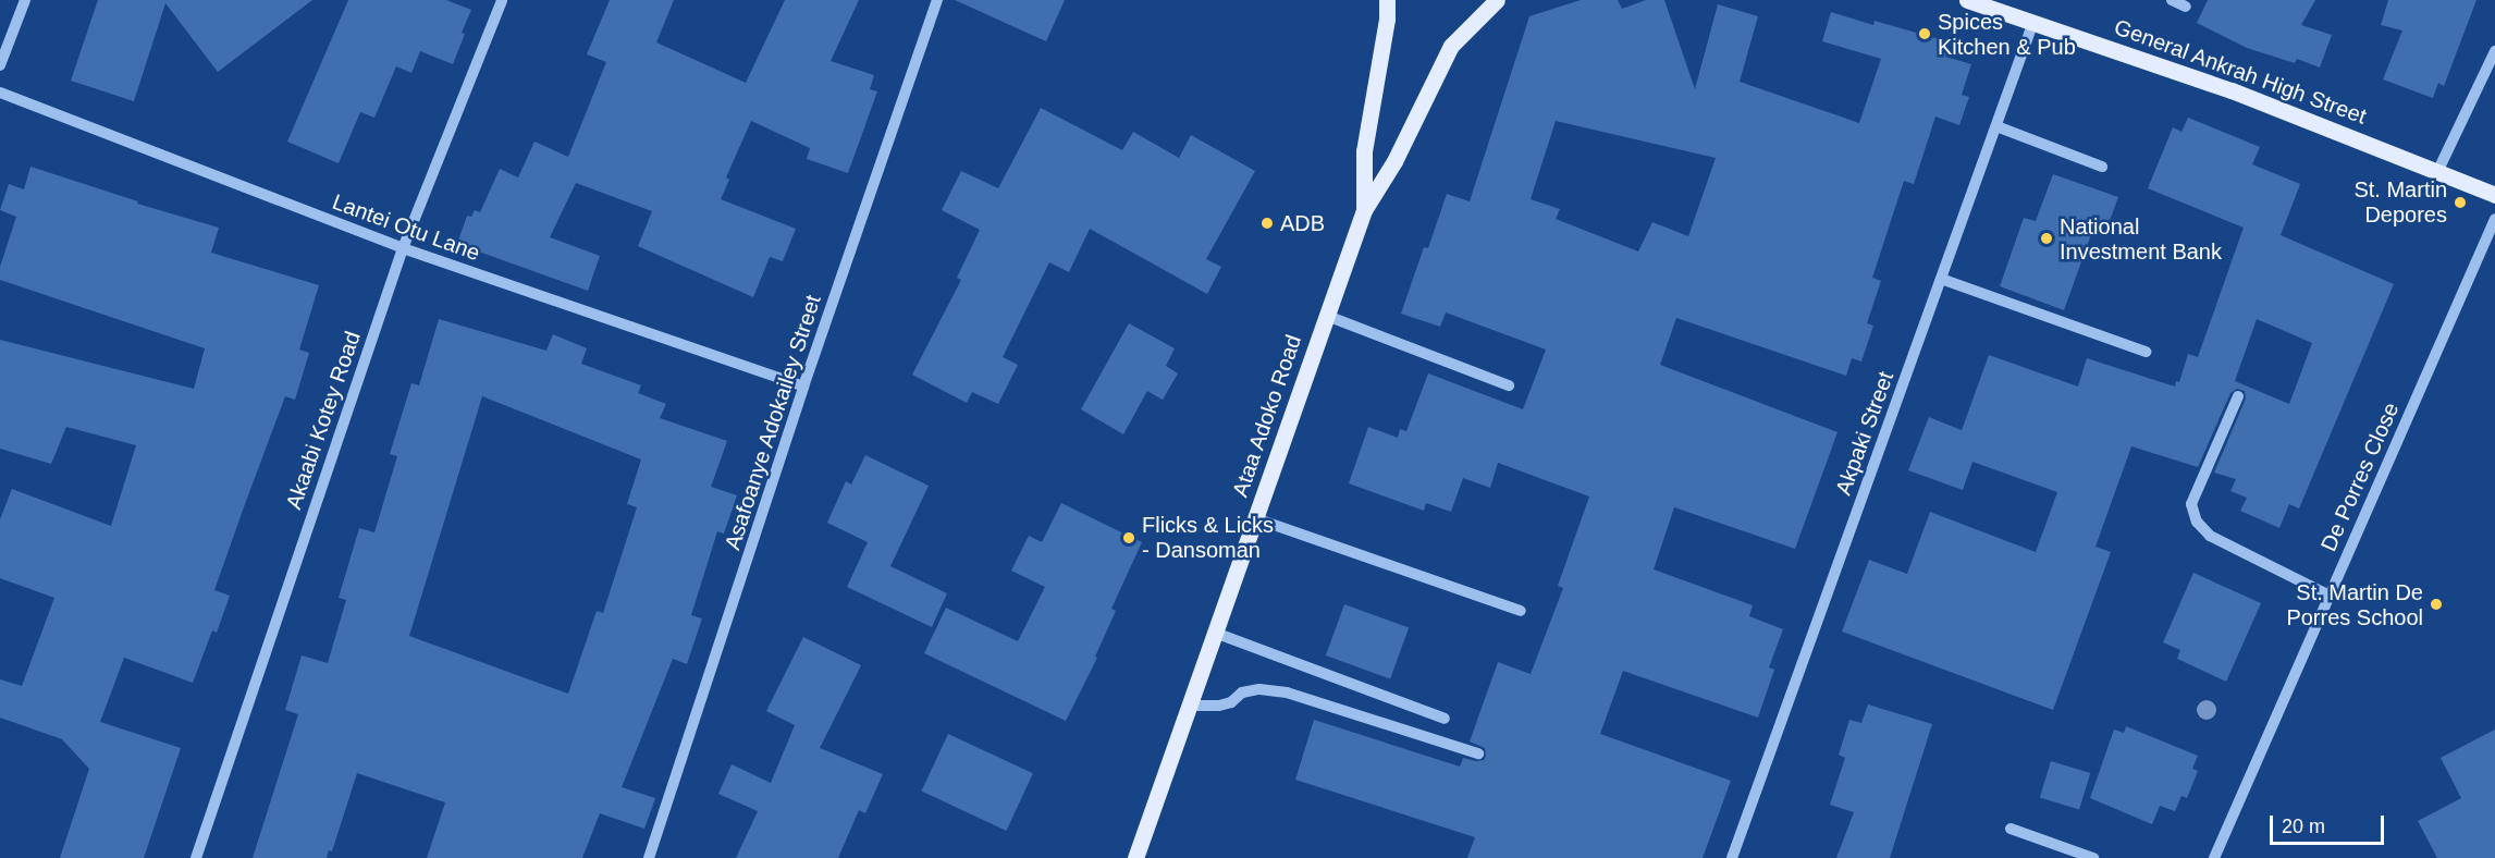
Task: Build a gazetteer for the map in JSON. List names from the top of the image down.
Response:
{
  "streets": {
    "main road": ["General Ankrah High Street", "Ataa Adoko Road"],
    "street": [
      "Lantei Otu Lane",
      "Akaabi Kotey Road",
      "Asafoanye Adokailey Street",
      "Akpaki Street",
      "De Porres Close"
    ]
  },
  "crossings": [
    ["General Ankrah High Street", "Akpaki Street"],
    ["Lantei Otu Lane", "Akaabi Kotey Road"],
    ["Lantei Otu Lane", "Asafoanye Adokailey Street"]
  ],
  "places": [
    "Spices Kitchen & Pub",
    "St. Martin Depores",
    "ADB",
    "National Investment Bank",
    "Flicks & Licks - Dansoman",
    "St. Martin De Porres School"
  ],
  "scale_bar": "20 m"
}
